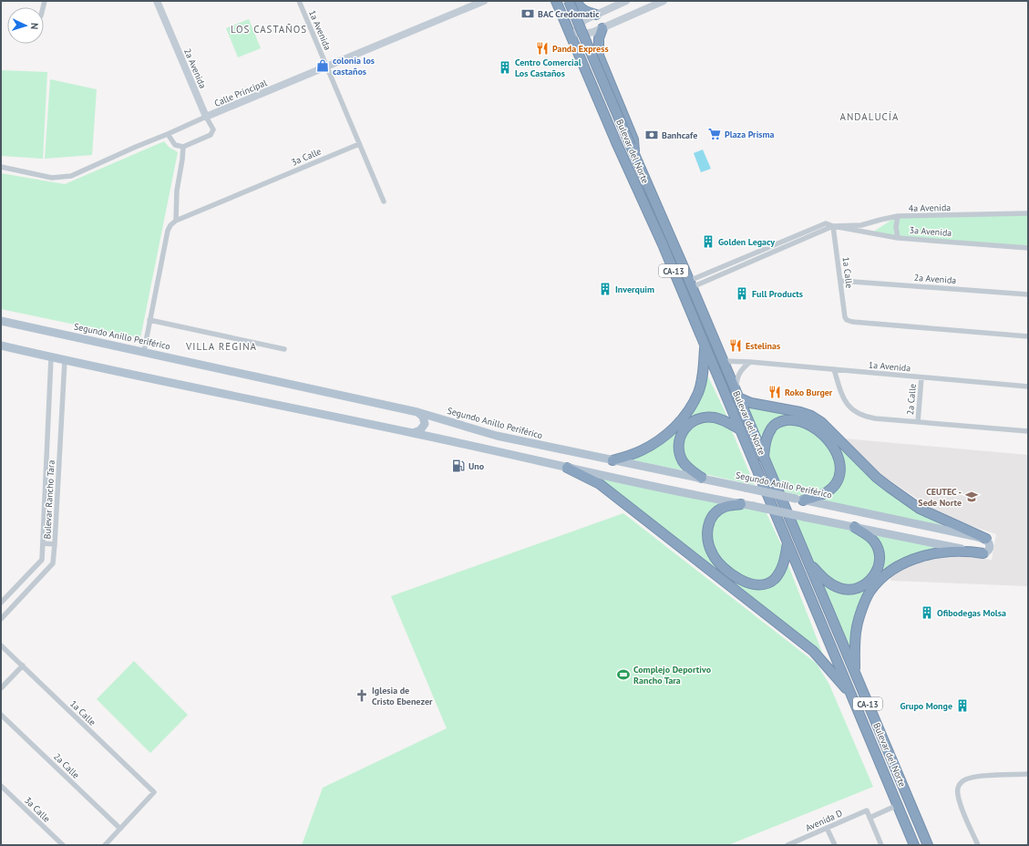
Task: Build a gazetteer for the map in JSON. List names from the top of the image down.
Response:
{
  "streets": {
    "highway": ["Bulevar del Norte", "CA-13"],
    "main road": ["Segundo Anillo Periférico"],
    "street": [
      "1a Avenida",
      "2a Avenida",
      "Calle Principal",
      "3a Calle",
      "4a Avenida",
      "3a Avenida",
      "1a Calle",
      "2a Calle",
      "Bulevar Rancho Tara",
      "Avenida D"
    ]
  },
  "crossings": [
    ["1a Avenida", "Calle Principal"],
    ["1a Avenida", "Bulevar del Norte"],
    ["1a Avenida", "3a Calle"],
    ["1a Avenida", "2a Calle"],
    ["2a Avenida", "Calle Principal"],
    ["2a Avenida", "1a Calle"],
    ["4a Avenida", "3a Avenida"],
    ["4a Avenida", "1a Calle"],
    ["3a Avenida", "1a Calle"],
    ["1a Calle", "2a Calle"]
  ],
  "districts": ["LOS CASTAÑOS", "ANDALUCÍA", "VILLA REGINA"],
  "places": {
    "bank": ["BAC Credomatic", "Banhcafe"],
    "restaurant": ["Panda Express", "Estelinas", "Roko Burger"],
    "shop": ["colonia los castaños"],
    "building": [
      "Centro Comercial Los Castaños",
      "Golden Legacy",
      "Inverquim",
      "Full Products",
      "Ofibodegas Molsa",
      "Grupo Monge"
    ],
    "supermarket": ["Plaza Prisma"],
    "fuel station": ["Uno"],
    "school or university": ["CEUTEC - Sede Norte"],
    "sports": ["Complejo Deportivo Rancho Tara"],
    "church": ["Iglesia de Cristo Ebenezer"]
  },
  "north": "right"
}
